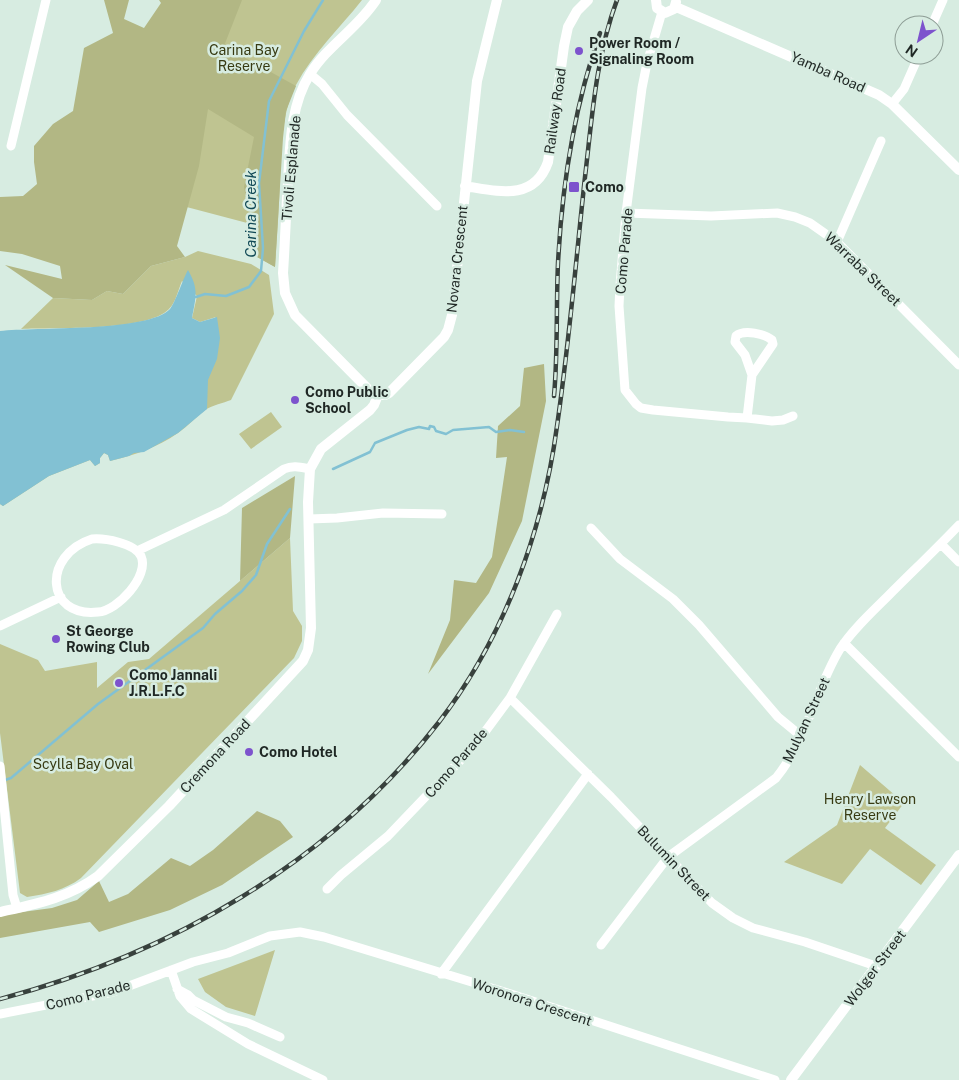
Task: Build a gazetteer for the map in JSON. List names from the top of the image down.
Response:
{
  "streets": {
    "street": [
      "Yamba Road",
      "Railway Road",
      "Tivoli Esplanade",
      "Como Parade",
      "Novara Crescent",
      "Warraba Street",
      "Mulyan Street",
      "Cremona Road",
      "Bulumin Street",
      "Wolger Street",
      "Woronora Crescent"
    ]
  },
  "crossings": [
    ["Railway Road", "Novara Crescent"],
    ["Tivoli Esplanade", "Novara Crescent"],
    ["Como Parade", "Warraba Street"],
    ["Como Parade", "Bulumin Street"],
    ["Como Parade", "Woronora Crescent"],
    ["Novara Crescent", "Cremona Road"],
    ["Mulyan Street", "Bulumin Street"],
    ["Bulumin Street", "Wolger Street"]
  ],
  "water": ["Carina Creek"],
  "parks": ["Carina Bay Reserve", "Scylla Bay Oval", "Henry Lawson Reserve"],
  "places": {
    "other": [
      "Power Room / Signaling Room",
      "Como Public School",
      "St George Rowing Club",
      "Como Jannali J.R.L.F.C",
      "Como Hotel"
    ],
    "transit": ["Como"]
  },
  "north": "bottom left"
}
